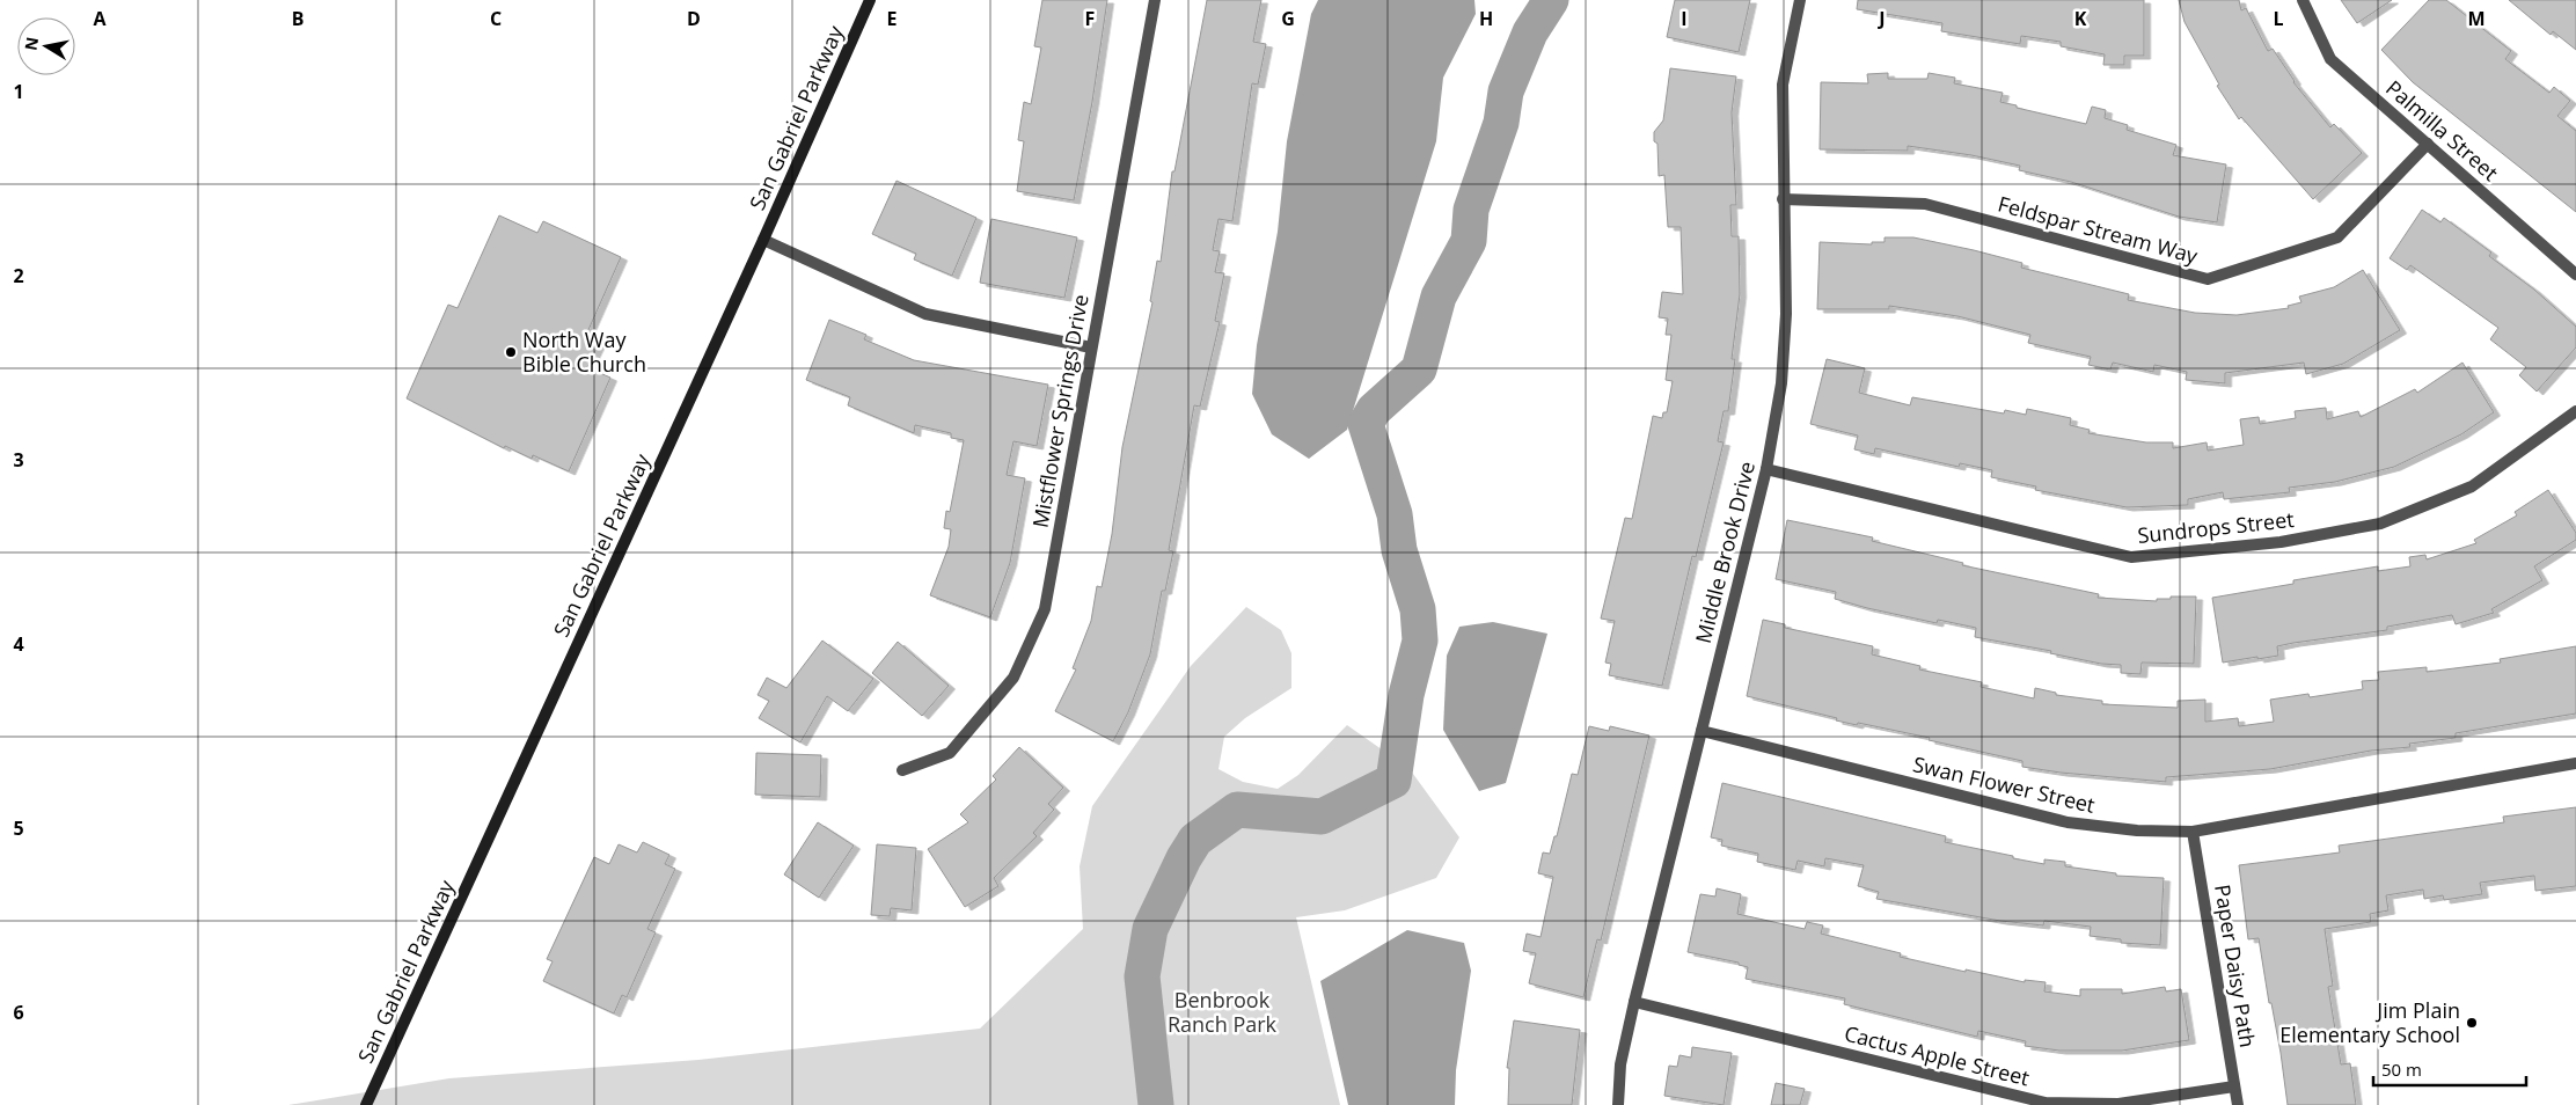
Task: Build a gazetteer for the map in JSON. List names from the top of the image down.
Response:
{
  "streets": {
    "street": [
      "San Gabriel Parkway",
      "Palmilla Street",
      "Feldspar Stream Way",
      "Mistflower Springs Drive",
      "Sundrops Street",
      "Middle Brook Drive",
      "Swan Flower Street",
      "Paper Daisy Path",
      "Cactus Apple Street"
    ]
  },
  "crossings": [
    ["Palmilla Street", "Feldspar Stream Way"],
    ["Feldspar Stream Way", "Middle Brook Drive"],
    ["Sundrops Street", "Middle Brook Drive"],
    ["Middle Brook Drive", "Swan Flower Street"],
    ["Middle Brook Drive", "Cactus Apple Street"],
    ["Swan Flower Street", "Paper Daisy Path"],
    ["Paper Daisy Path", "Cactus Apple Street"]
  ],
  "parks": ["Benbrook Ranch Park"],
  "places": ["North Way Bible Church", "Jim Plain Elementary School"],
  "scale_bar": "50 m",
  "north": "left",
  "grid": {
    "columns": [
      "A",
      "B",
      "C",
      "D",
      "E",
      "F",
      "G",
      "H",
      "I",
      "J",
      "K",
      "L",
      "M"
    ],
    "rows": [
      "1",
      "2",
      "3",
      "4",
      "5",
      "6"
    ]
  }
}
